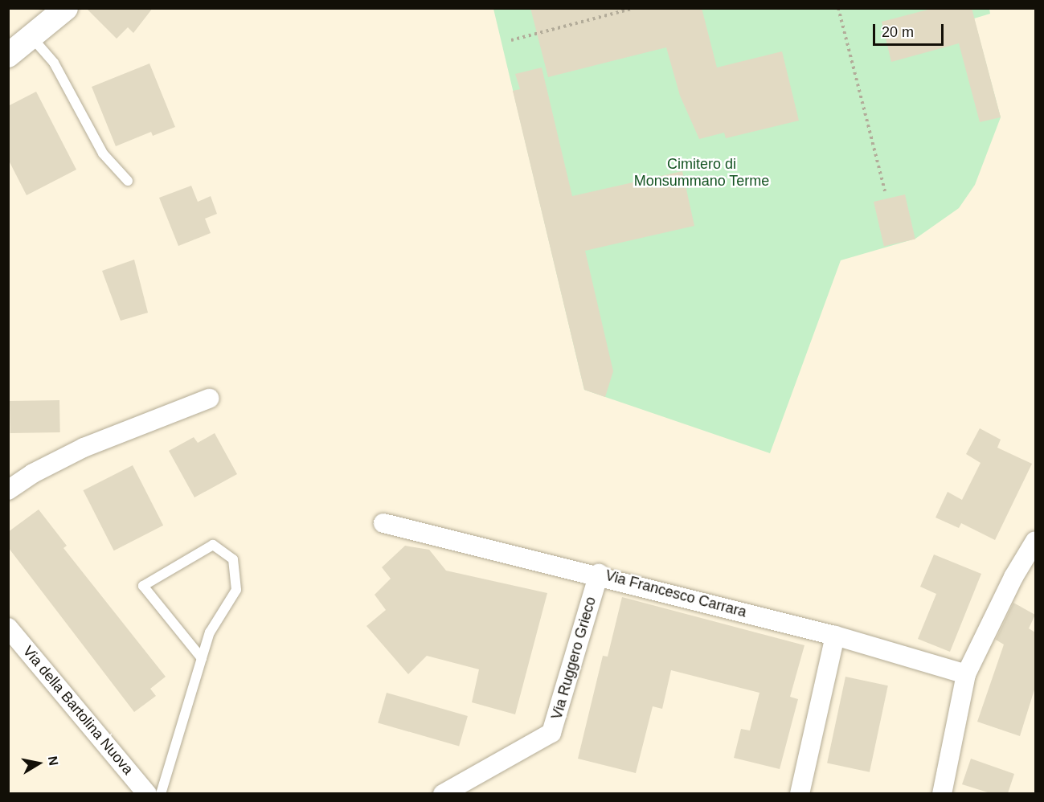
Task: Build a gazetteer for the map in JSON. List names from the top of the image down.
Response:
{
  "streets": {
    "street": ["Via Francesco Carrara", "Via Ruggero Grieco", "Via della Bartolina Nuova"]
  },
  "crossings": [
    ["Via Francesco Carrara", "Via Ruggero Grieco"]
  ],
  "parks": ["Cimitero di Monsummano Terme"],
  "scale_bar": "20 m",
  "north": "right"
}
